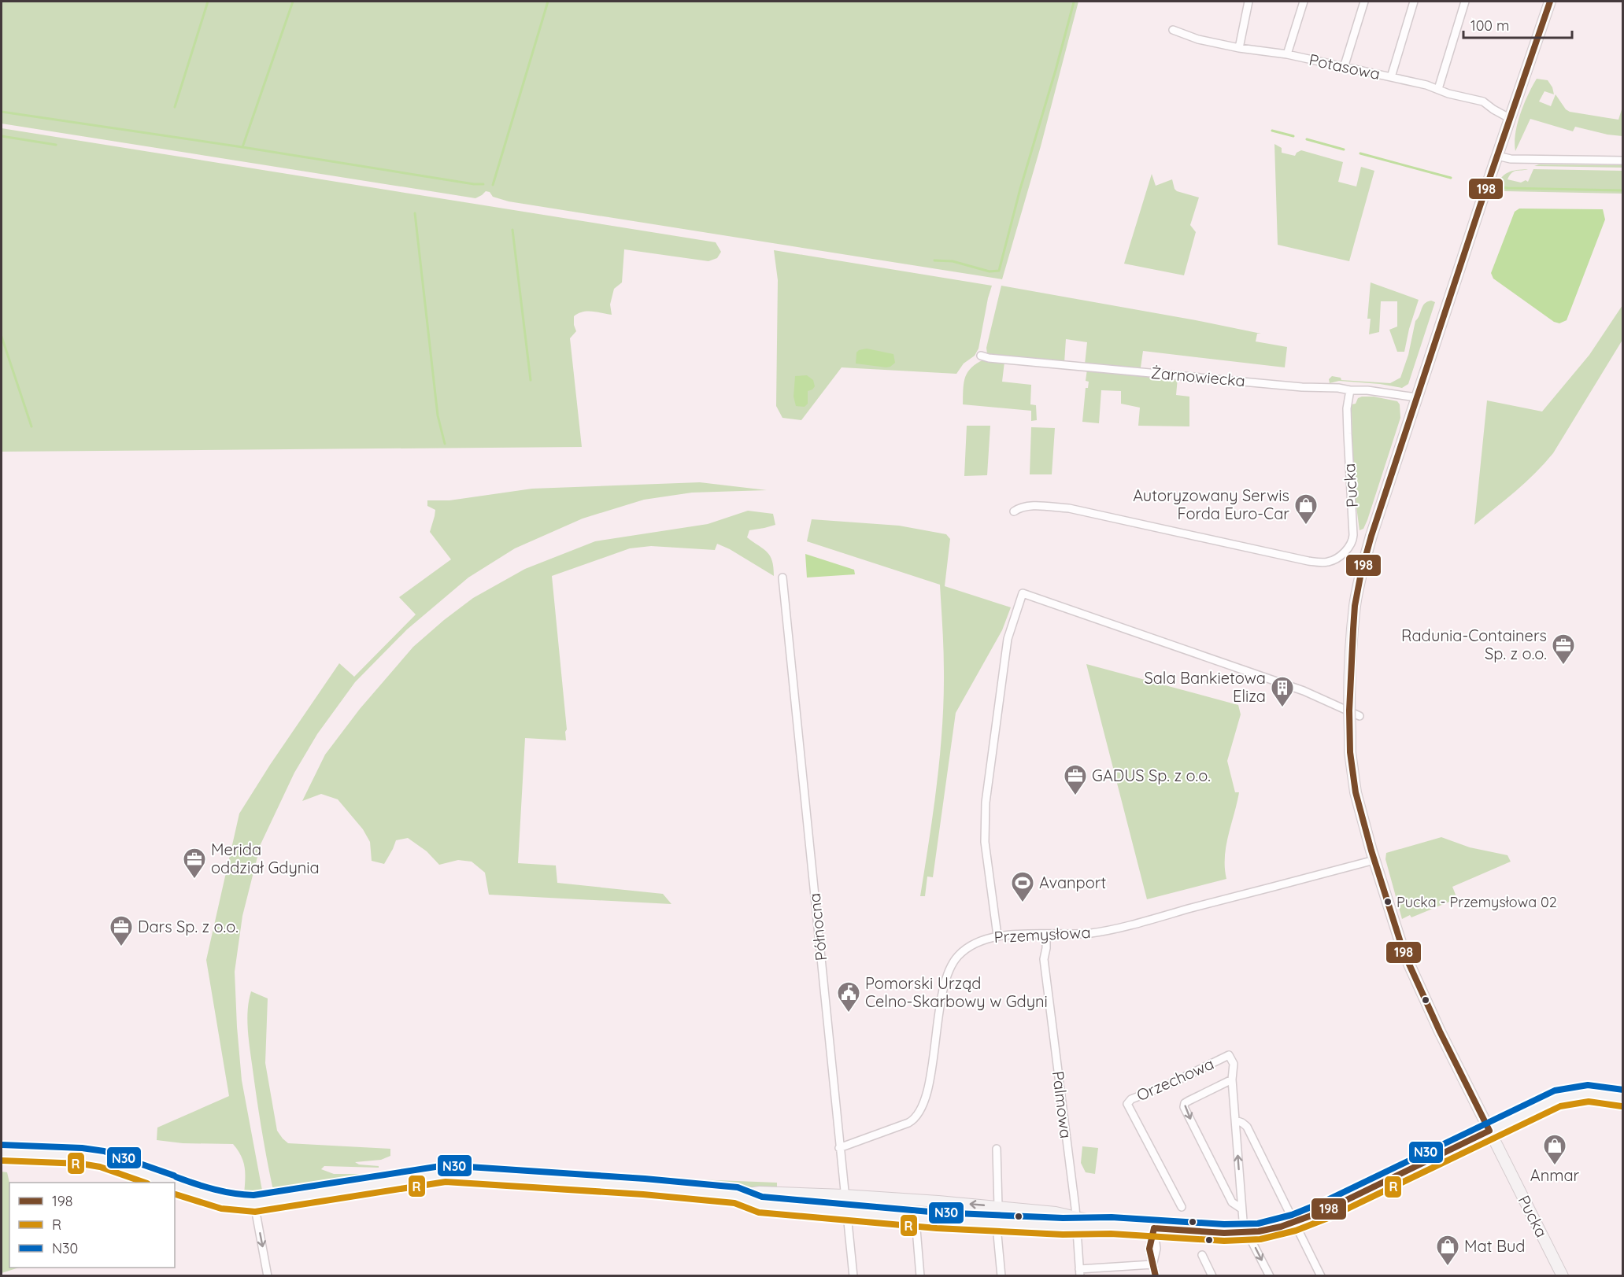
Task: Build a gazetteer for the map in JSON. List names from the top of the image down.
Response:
{
  "streets": {
    "main road": ["Pucka"],
    "street": [
      "Potasowa",
      "Żarnowiecka",
      "Północna",
      "Przemysłowa",
      "Orzechowa",
      "Palmowa"
    ]
  },
  "crossings": [
    ["Potasowa", "Pucka"],
    ["Żarnowiecka", "Pucka"],
    ["Pucka", "Przemysłowa"],
    ["Północna", "Przemysłowa"],
    ["Przemysłowa", "Palmowa"]
  ],
  "places": {
    "shop": ["Autoryzowany Serwis Forda Euro-Car", "Anmar", "Mat Bud"],
    "office": [
      "Radunia-Containers Sp. z o.o.",
      "GADUS Sp. z o.o.",
      "Merida oddział Gdynia",
      "Dars Sp. z o.o."
    ],
    "building": ["Sala Bankietowa Eliza"],
    "other": ["Pucka - Przemysłowa 02"],
    "sports": ["Avanport"],
    "public building": ["Pomorski Urząd Celno-Skarbowy w Gdyni"]
  },
  "lines": ["transit line 198", "transit line N30", "transit line R"],
  "legend": ["198", "R", "N30"],
  "scale_bar": "100 m"
}
